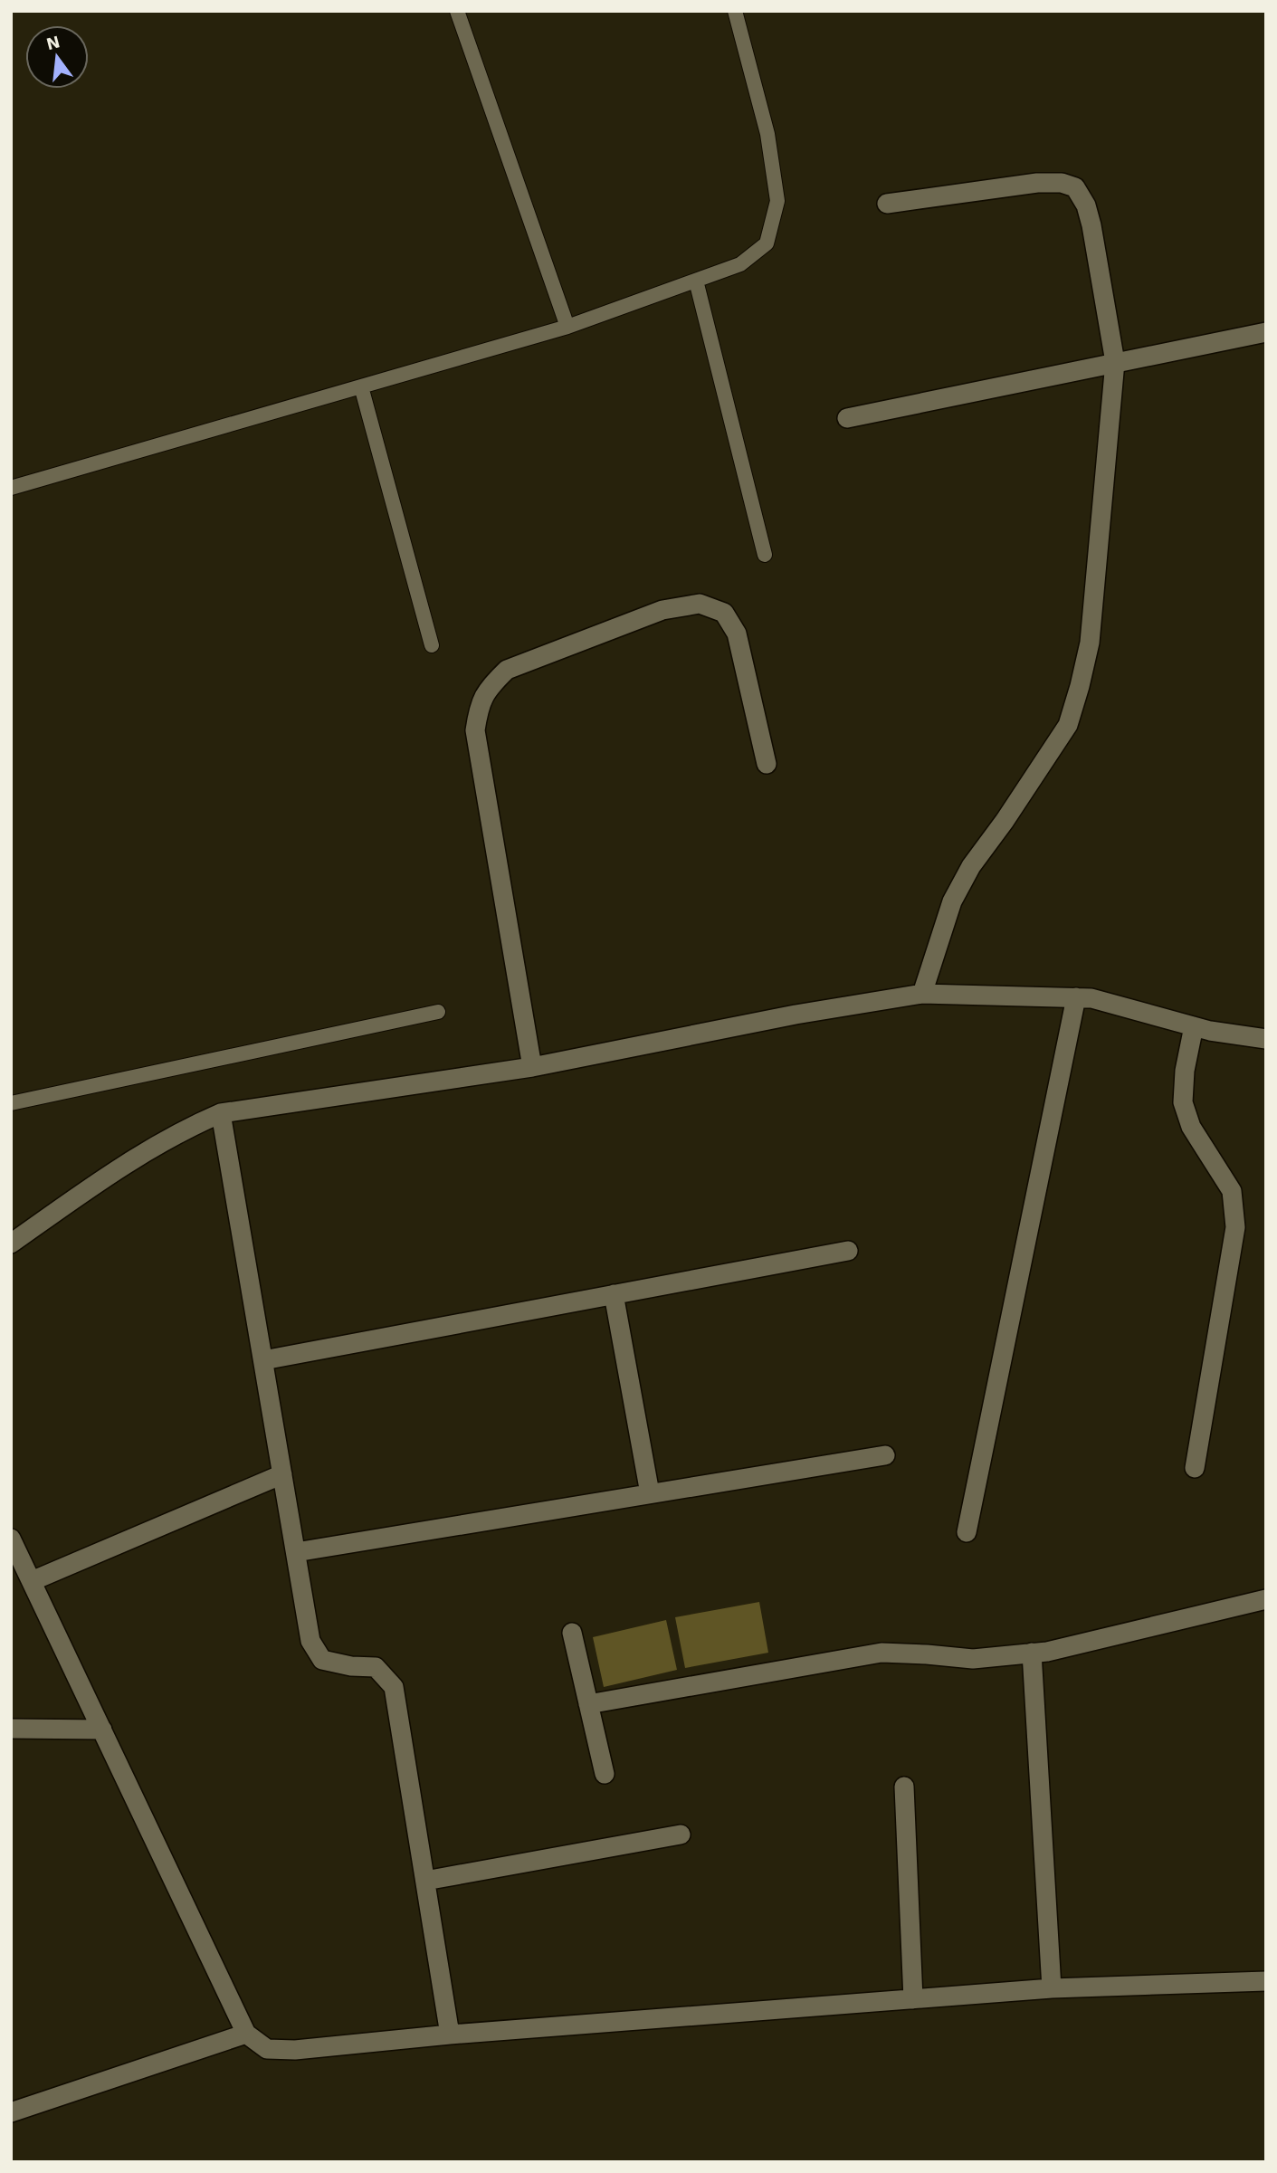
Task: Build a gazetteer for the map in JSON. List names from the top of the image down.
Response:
{
  "north": "top"
}
